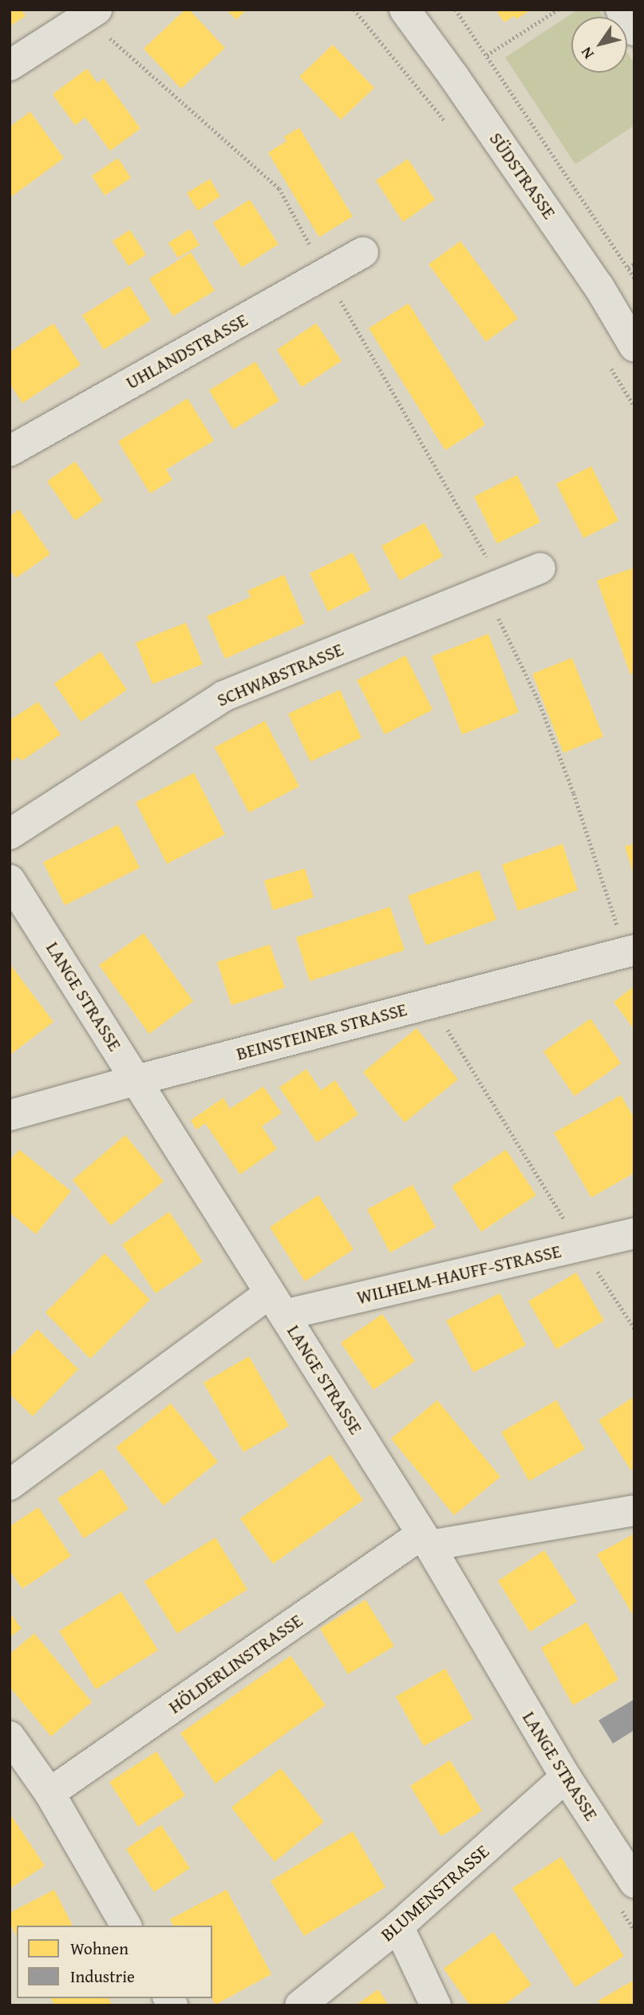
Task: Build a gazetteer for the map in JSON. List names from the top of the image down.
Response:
{
  "streets": {
    "street": [
      "SÜDSTRASSE",
      "UHLANDSTRASSE",
      "SCHWABSTRASSE",
      "LANGE STRASSE",
      "BEINSTEINER STRASSE",
      "WILHELM-HAUFF-STRASSE",
      "HÖLDERLINSTRASSE",
      "BLUMENSTRASSE"
    ]
  },
  "crossings": [
    ["LANGE STRASSE", "BEINSTEINER STRASSE"],
    ["LANGE STRASSE", "WILHELM-HAUFF-STRASSE"],
    ["LANGE STRASSE", "HÖLDERLINSTRASSE"],
    ["LANGE STRASSE", "BLUMENSTRASSE"]
  ],
  "legend": ["Wohnen", "Industrie"],
  "north": "bottom left"
}
